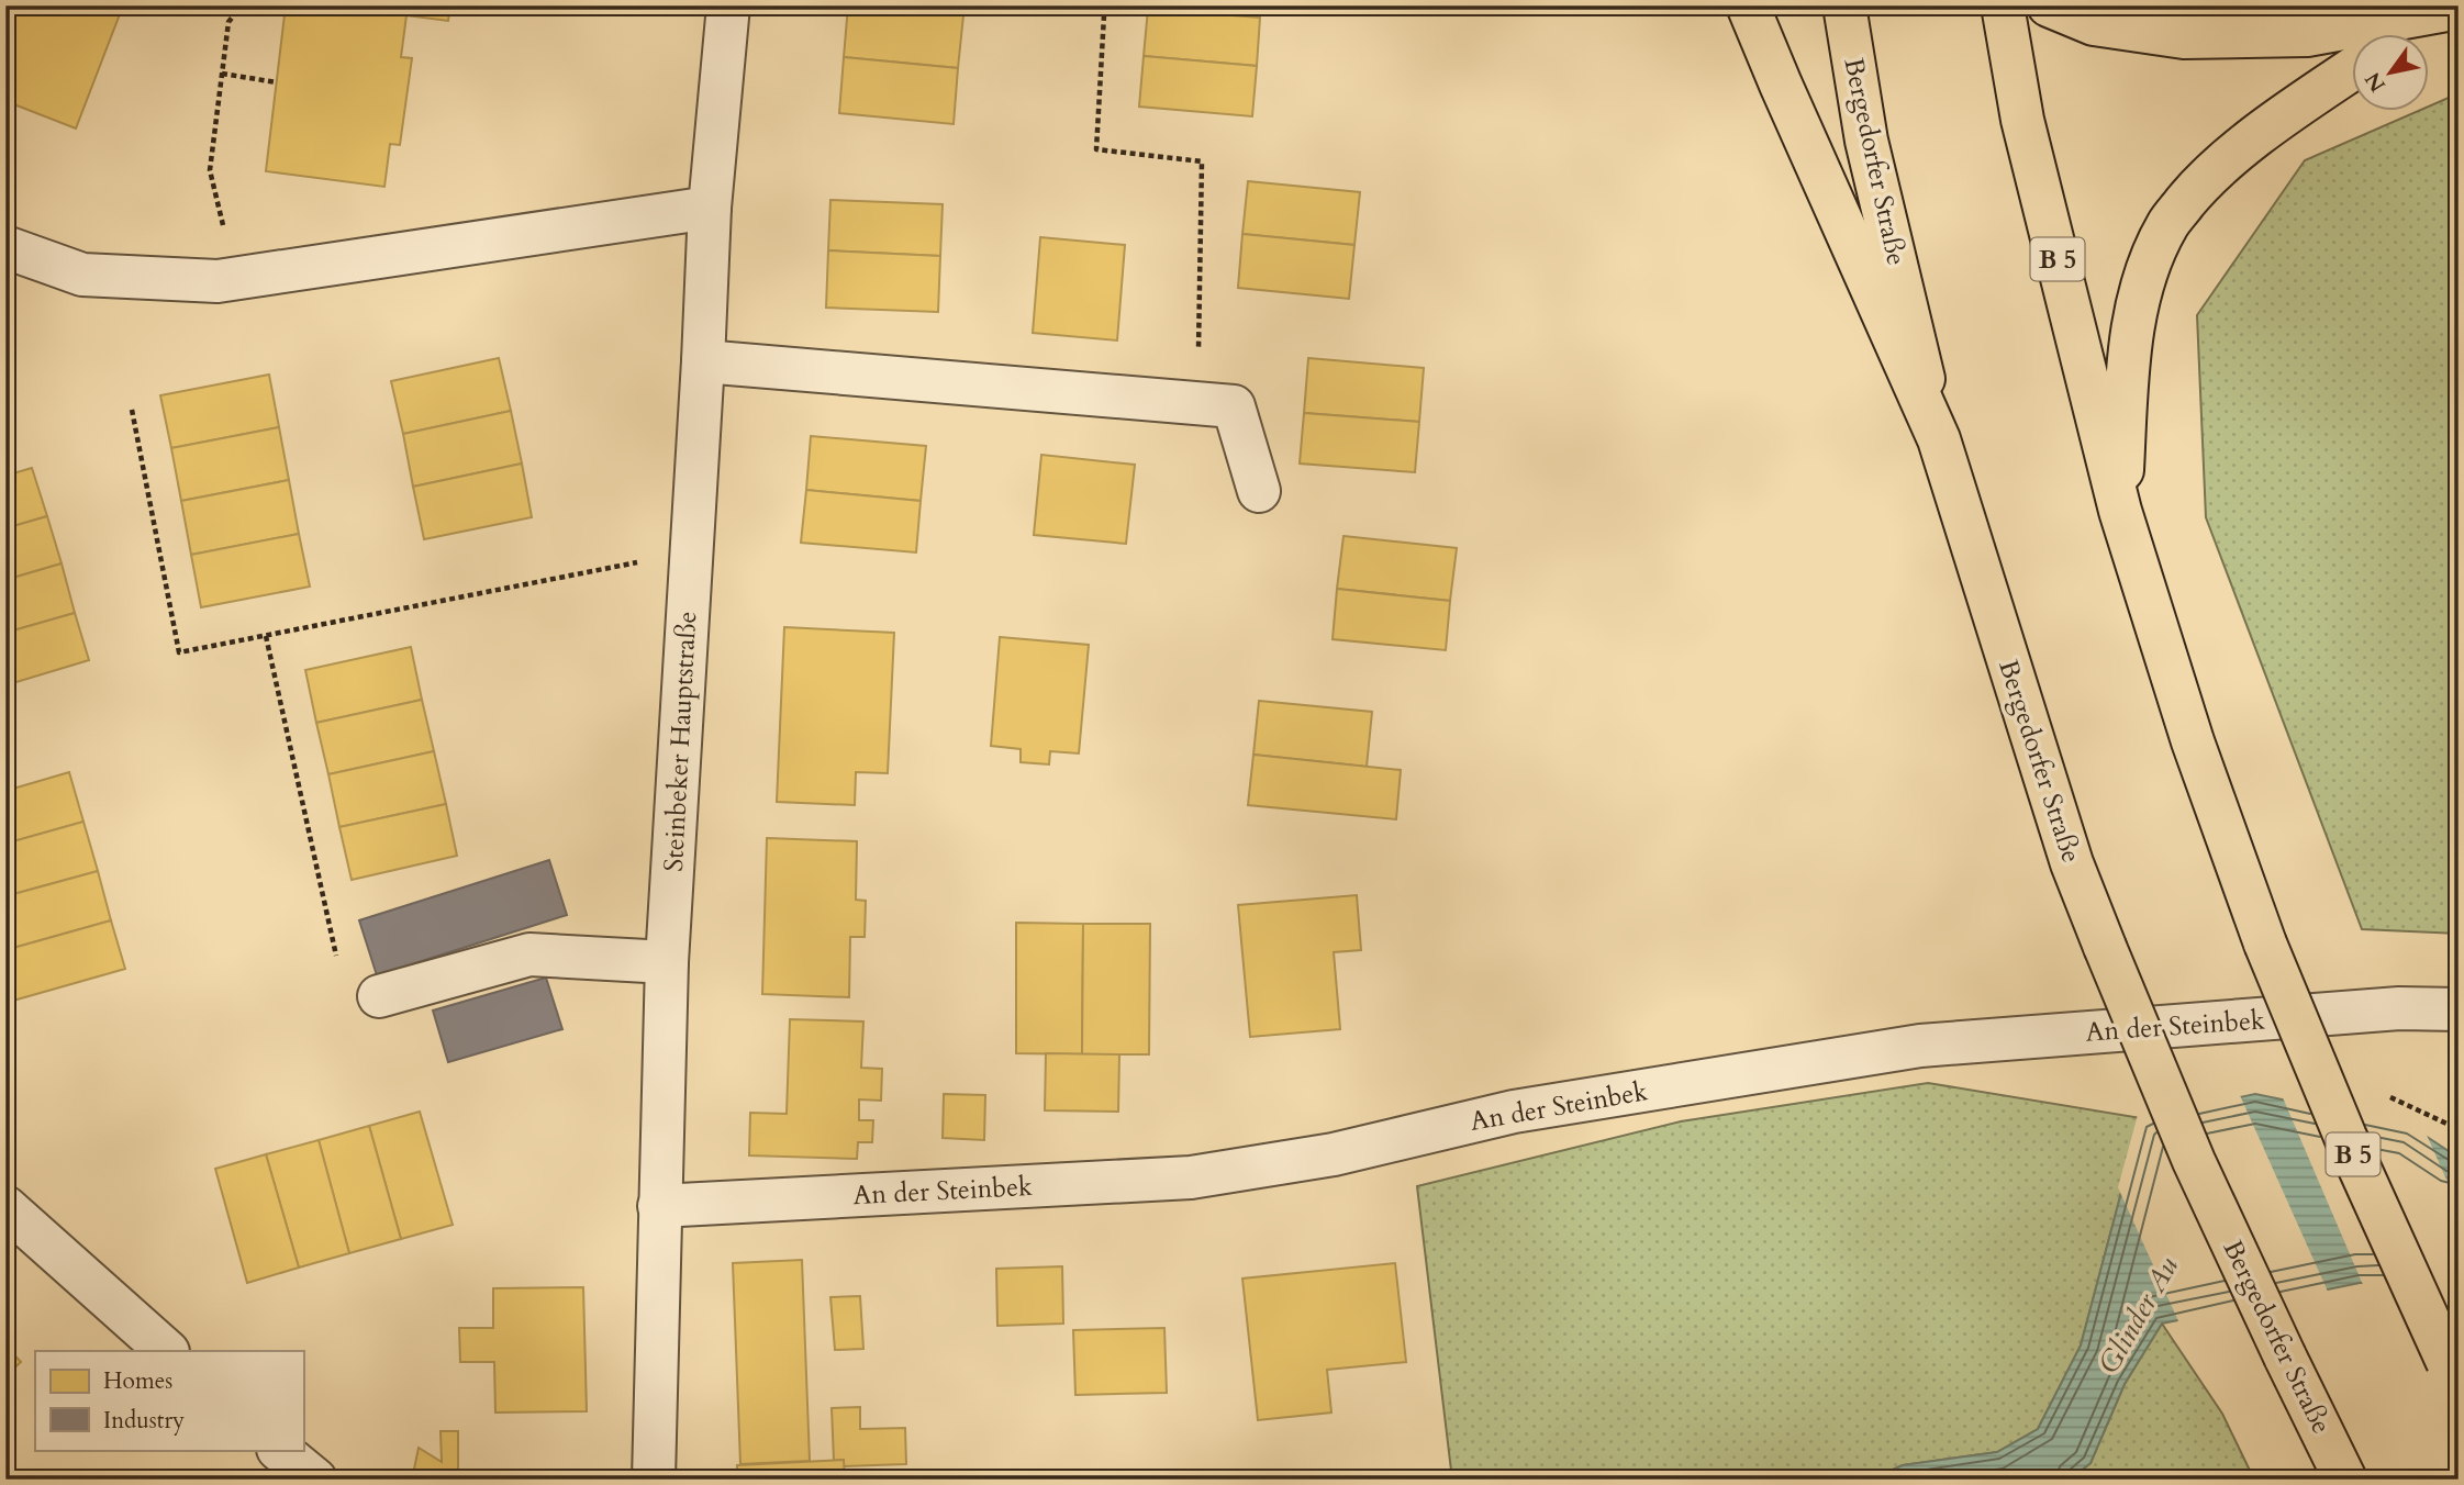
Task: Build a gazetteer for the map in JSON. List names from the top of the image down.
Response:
{
  "streets": {
    "main road": ["Bergedorfer Straße", "B 5"],
    "street": ["Steinbeker Hauptstraße", "An der Steinbek"]
  },
  "crossings": [
    ["Steinbeker Hauptstraße", "An der Steinbek"]
  ],
  "water": ["Glinder Au"],
  "legend": ["Homes", "Industry"],
  "north": "bottom left"
}
